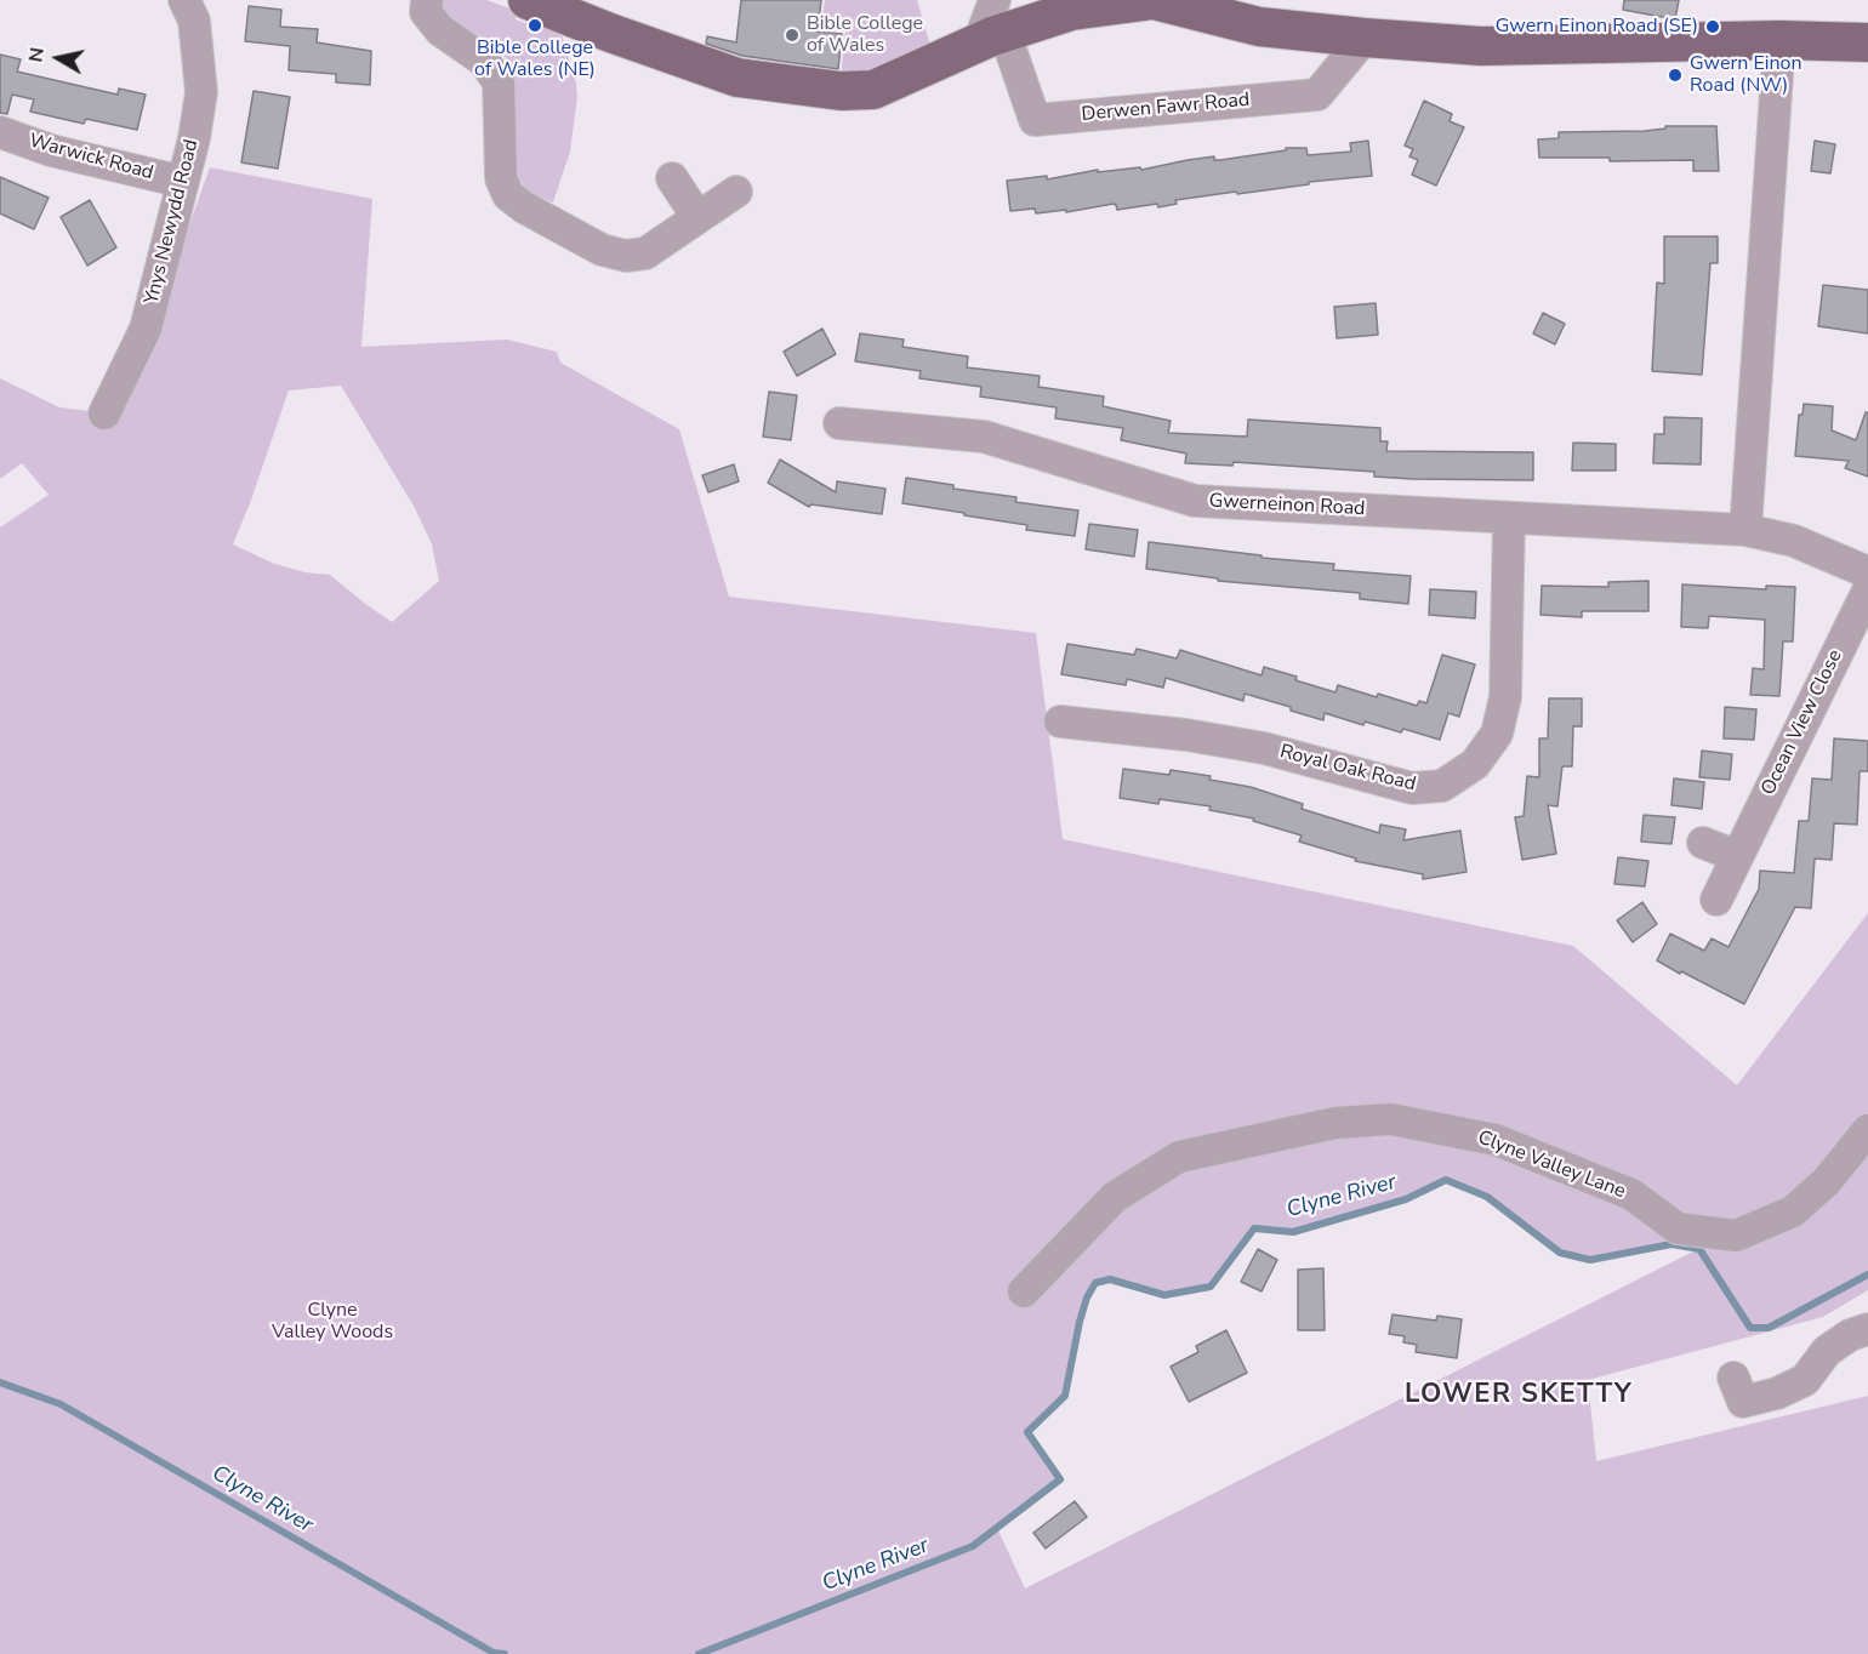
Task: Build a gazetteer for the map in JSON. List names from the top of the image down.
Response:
{
  "streets": {
    "street": [
      "Derwen Fawr Road",
      "Warwick Road",
      "Ynys Newydd Road",
      "Gwerneinon Road",
      "Ocean View Close",
      "Royal Oak Road",
      "Clyne Valley Lane"
    ]
  },
  "crossings": [
    ["Warwick Road", "Ynys Newydd Road"],
    ["Gwerneinon Road", "Royal Oak Road"]
  ],
  "districts": ["LOWER SKETTY"],
  "water": ["Clyne River"],
  "parks": ["Clyne Valley Woods"],
  "places": [
    "Bible College of Wales (NE)",
    "Gwern Einon Road (SE)",
    "Bible College of Wales",
    "Gwern Einon Road (NW)"
  ],
  "north": "left"
}
